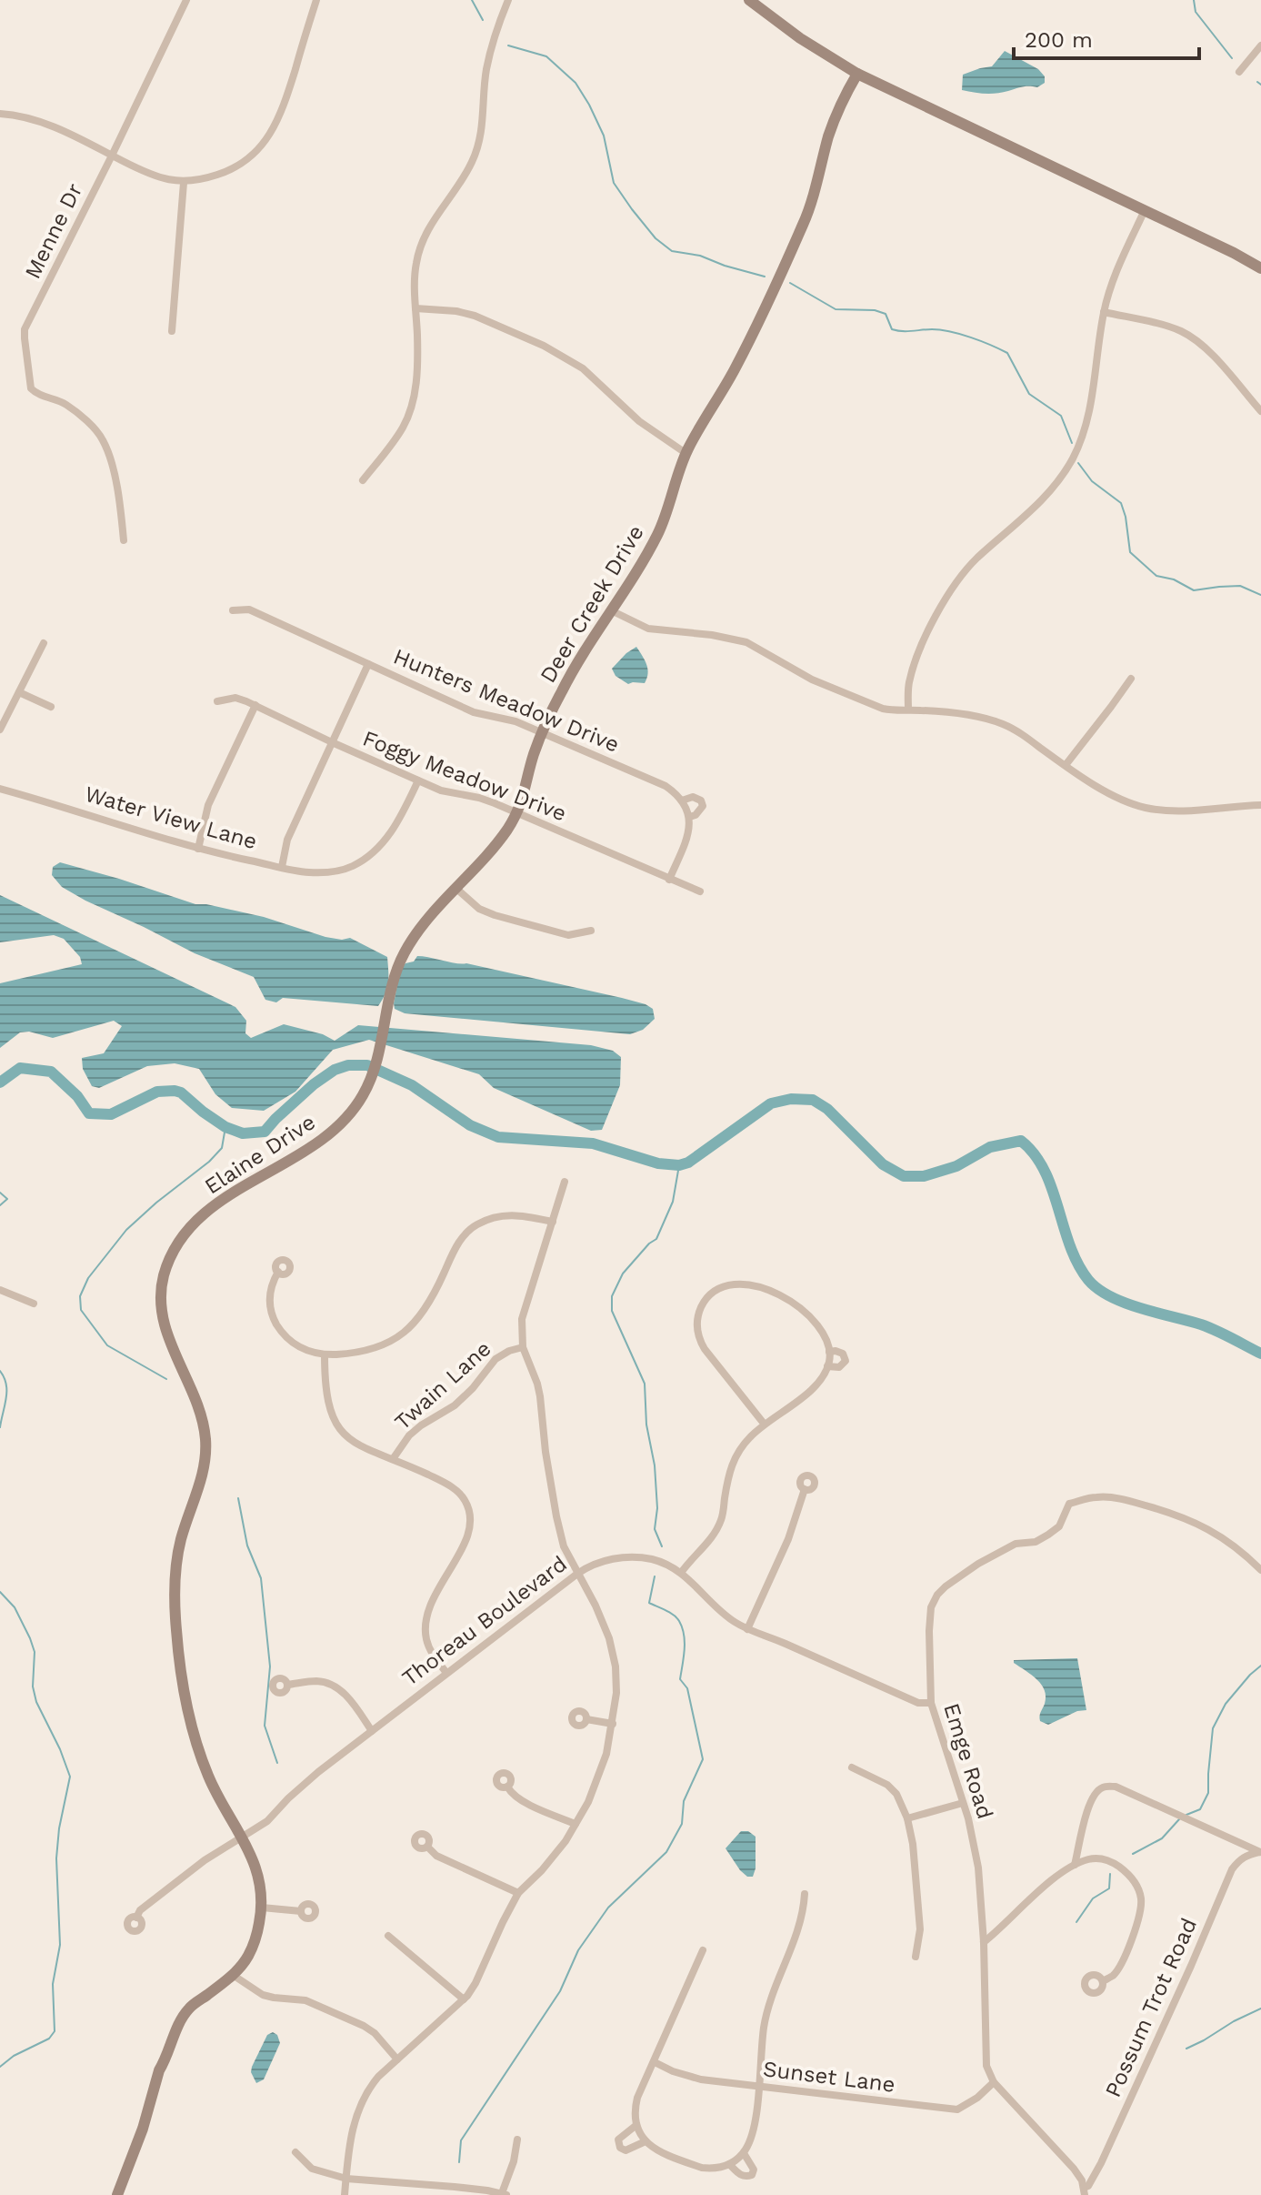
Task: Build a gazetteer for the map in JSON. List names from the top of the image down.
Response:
{
  "streets": {
    "street": [
      "Menne Dr",
      "Deer Creek Drive",
      "Hunters Meadow Drive",
      "Foggy Meadow Drive",
      "Water View Lane",
      "Elaine Drive",
      "Twain Lane",
      "Thoreau Boulevard",
      "Emge Road",
      "Possum Trot Road",
      "Sunset Lane"
    ]
  },
  "crossings": [
    ["Deer Creek Drive", "Hunters Meadow Drive"],
    ["Deer Creek Drive", "Foggy Meadow Drive"],
    ["Deer Creek Drive", "Elaine Drive"],
    ["Hunters Meadow Drive", "Foggy Meadow Drive"],
    ["Foggy Meadow Drive", "Water View Lane"],
    ["Elaine Drive", "Thoreau Boulevard"],
    ["Thoreau Boulevard", "Emge Road"],
    ["Emge Road", "Possum Trot Road"],
    ["Emge Road", "Sunset Lane"]
  ],
  "scale_bar": "200 m"
}
